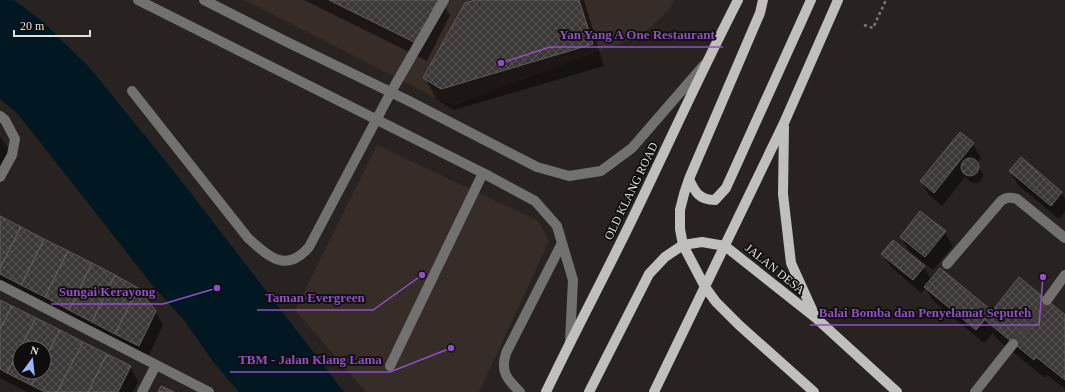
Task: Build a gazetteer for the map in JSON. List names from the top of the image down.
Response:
{
  "streets": {
    "main road": ["OLD KLANG ROAD", "JALAN DESA"]
  },
  "places": [
    "Yan Yang A One Restaurant",
    "Taman Evergreen",
    "Balai Bomba dan Penyelamat Seputeh",
    "Sungai Kerayong",
    "TBM - Jalan Klang Lama"
  ],
  "scale_bar": "20 m",
  "north": "top"
}
